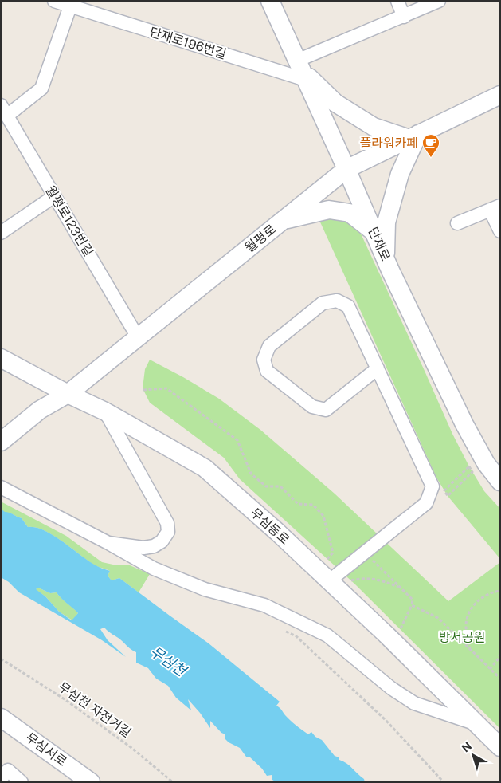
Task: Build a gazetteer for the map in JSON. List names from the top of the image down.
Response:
{
  "streets": {
    "street": [
      "단재로196번길",
      "월평로123번길",
      "월평로",
      "단재로",
      "무심동로",
      "무심서로"
    ],
    "path": ["무심천 자전거길"]
  },
  "crossings": [
    ["단재로196번길", "단재로"],
    ["월평로123번길", "월평로"],
    ["월평로", "단재로"],
    ["월평로", "무심동로"]
  ],
  "water": ["무심천"],
  "parks": ["방서공원"],
  "places": {
    "cafe": ["플라워카페"]
  },
  "north": "top left"
}
